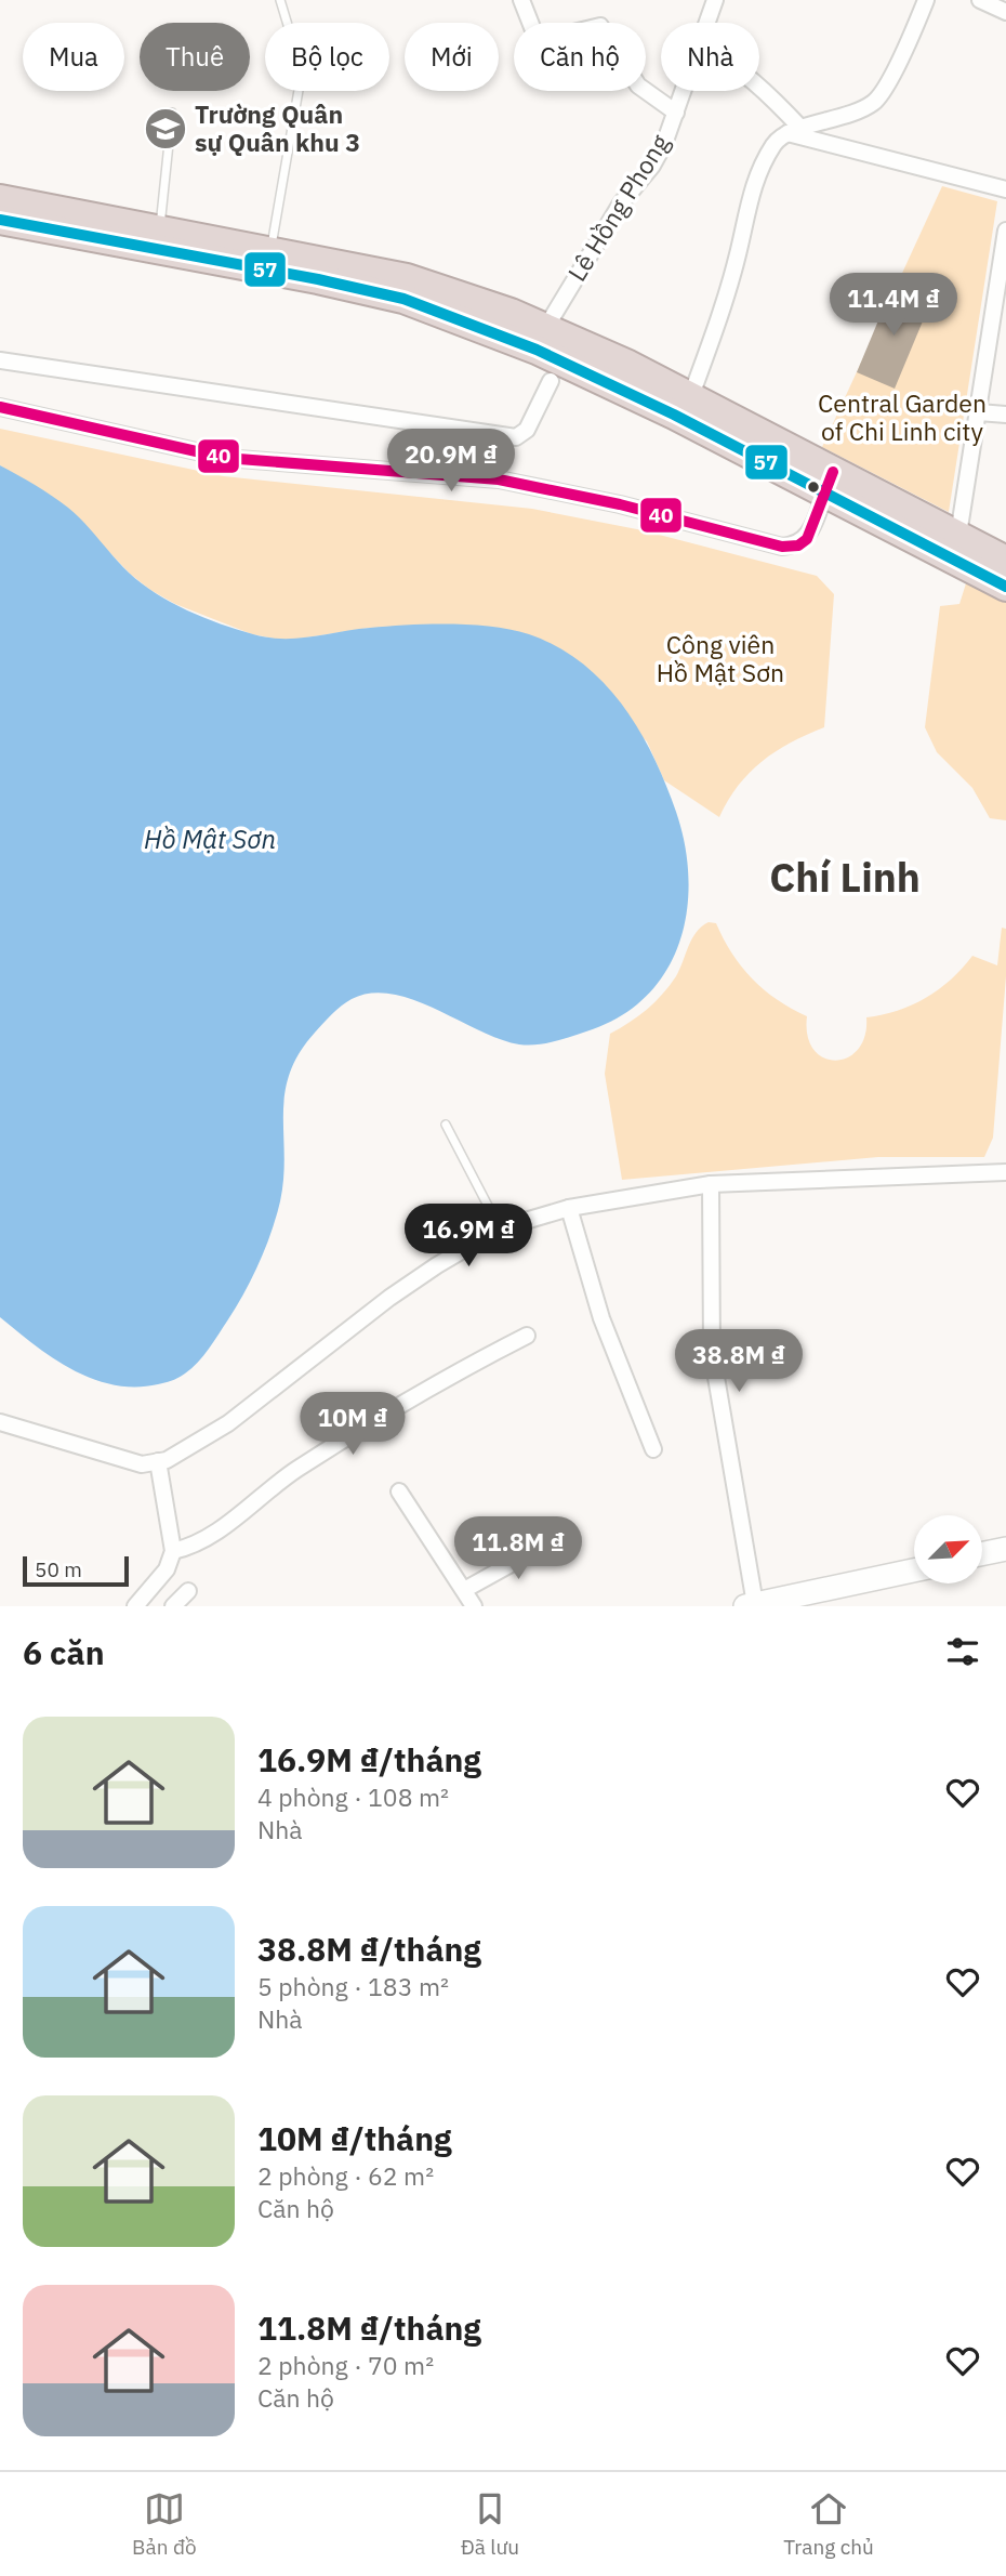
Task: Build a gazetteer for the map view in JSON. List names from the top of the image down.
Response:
{
  "streets": {
    "street": ["Lê Hồng Phong"]
  },
  "districts": ["Chí Linh"],
  "water": ["Hồ Mật Sơn"],
  "parks": ["Central Garden of Chi Linh city", "Công viên Hồ Mật Sơn"],
  "places": {
    "school or university": ["Trường Quân sự Quân khu 3"]
  },
  "lines": ["transit line 57", "transit line 40"],
  "scale_bar": "50 m",
  "north": "top right",
  "page": {
    "chip": [
      "Mua",
      "Thuê",
      "Bộ lọc",
      "Mới",
      "Căn hộ",
      "Nhà"
    ],
    "price": [
      "11.4M ₫",
      "20.9M ₫",
      "16.9M ₫",
      "38.8M ₫",
      "10M ₫",
      "11.8M ₫"
    ],
    "scale": "50 m",
    "heading": "6 căn",
    "list": [
      {
        "name": "16.9M ₫/tháng",
        "note": "4 phòng · 108 m² · Nhà"
      },
      {
        "name": "38.8M ₫/tháng",
        "note": "5 phòng · 183 m² · Nhà"
      },
      {
        "name": "10M ₫/tháng",
        "note": "2 phòng · 62 m² · Căn hộ"
      },
      {
        "name": "11.8M ₫/tháng",
        "note": "2 phòng · 70 m² · Căn hộ"
      }
    ],
    "tabs": ["Bản đồ", "Đã lưu", "Trang chủ"]
  }
}
